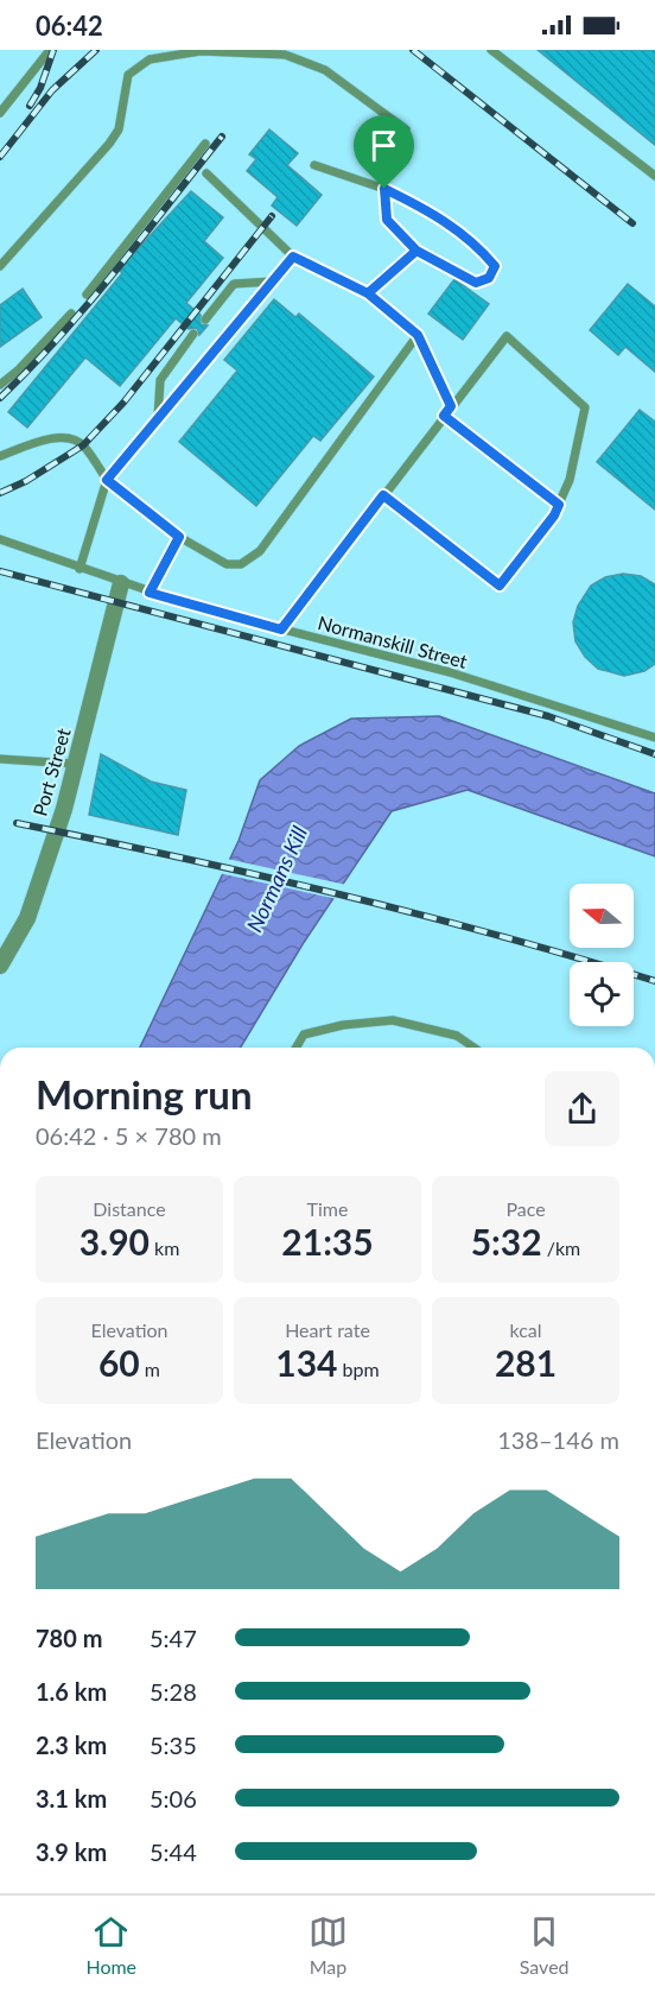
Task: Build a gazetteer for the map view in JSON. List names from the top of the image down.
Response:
{
  "streets": {
    "street": ["Port Street"],
    "lane": ["Normanskill Street"]
  },
  "crossings": [
    ["Normanskill Street", "Port Street"]
  ],
  "water": ["Normans Kill"],
  "north": "left",
  "page": {
    "status": "06:42",
    "heading": ["Morning run", "06:42 · 5 × 780 m"],
    "stats": [
      ["Distance", "3.90 km"],
      ["Time", "21:35"],
      ["Pace", "5:32 /km"],
      ["Elevation", "60 m"],
      ["Heart rate", "134 bpm"],
      ["kcal", "281"]
    ],
    "chart": ["Elevation", "138–146 m"],
    "list": [
      {
        "name": "780 m",
        "note": "5:47"
      },
      {
        "name": "1.6 km",
        "note": "5:28"
      },
      {
        "name": "2.3 km",
        "note": "5:35"
      },
      {
        "name": "3.1 km",
        "note": "5:06"
      },
      {
        "name": "3.9 km",
        "note": "5:44"
      }
    ],
    "tabs": ["Home", "Map", "Saved"]
  }
}
